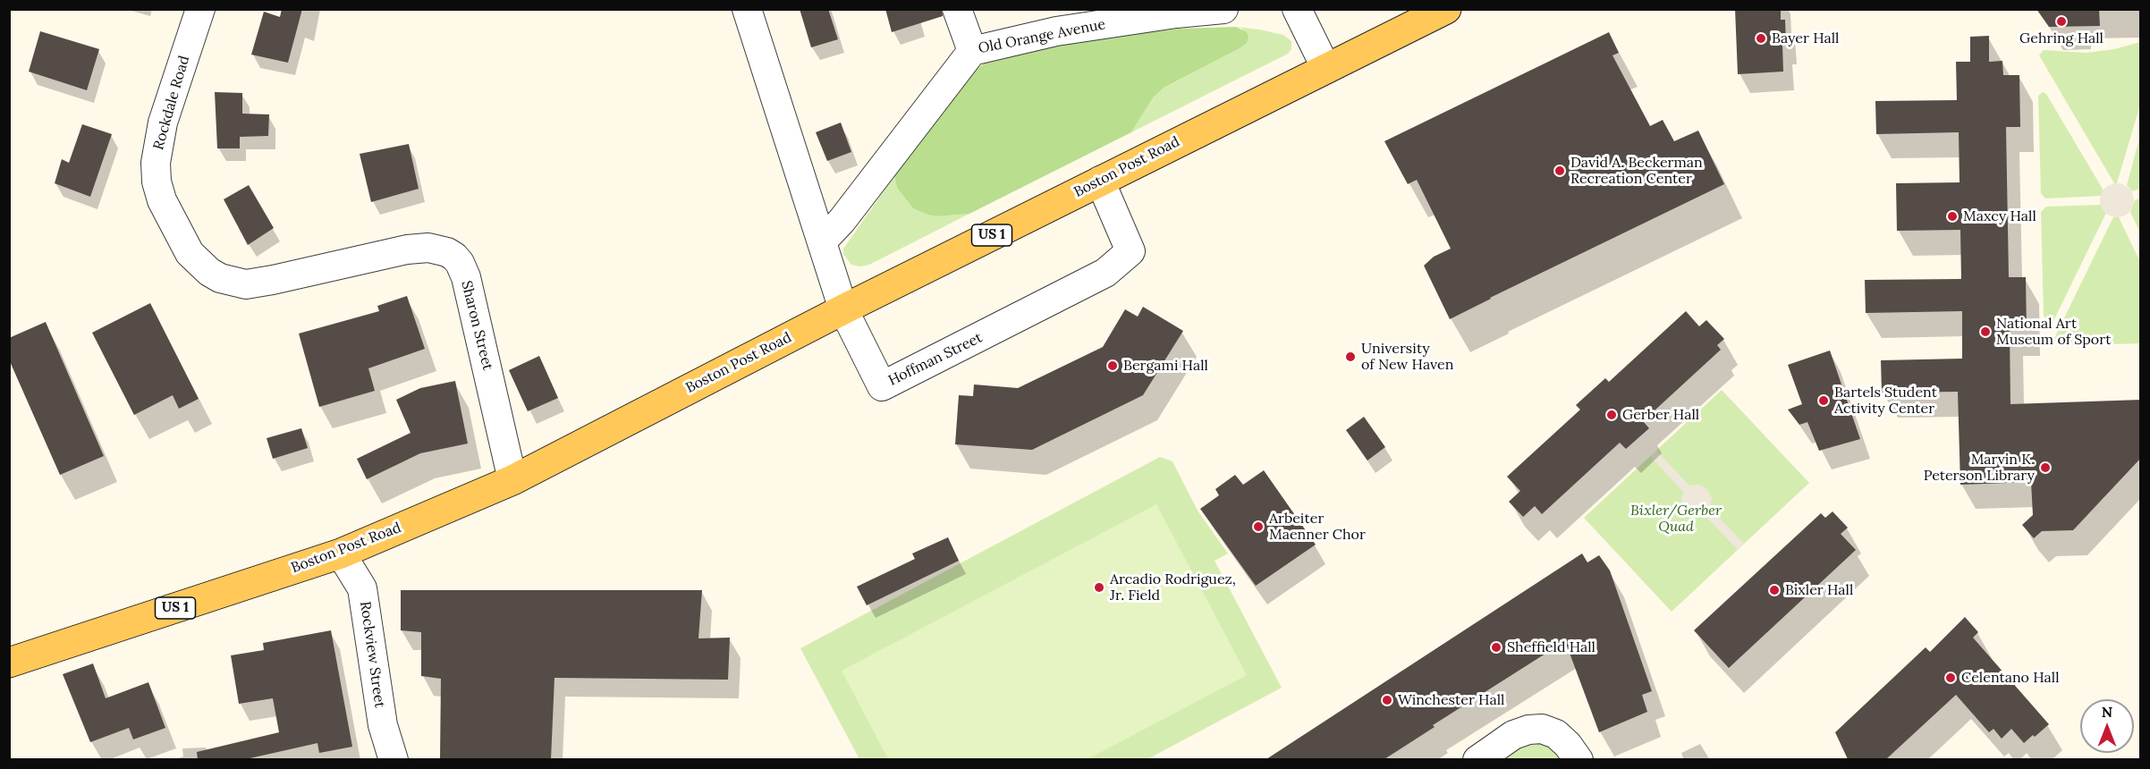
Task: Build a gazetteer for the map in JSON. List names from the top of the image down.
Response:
{
  "streets": {
    "main road": ["Boston Post Road", "US 1"],
    "street": [
      "Old Orange Avenue",
      "Rockdale Road",
      "Sharon Street",
      "Hoffman Street",
      "Rockview Street"
    ]
  },
  "crossings": [
    ["Old Orange Avenue", "Hoffman Street"],
    ["Rockdale Road", "Sharon Street"],
    ["Boston Post Road", "Sharon Street"],
    ["Boston Post Road", "Hoffman Street"],
    ["Boston Post Road", "Rockview Street"]
  ],
  "parks": ["Bixler/Gerber Quad"],
  "places": [
    "Gehring Hall",
    "Bayer Hall",
    "David A. Beckerman Recreation Center",
    "Maxcy Hall",
    "National Art Museum of Sport",
    "University of New Haven",
    "Bergami Hall",
    "Bartels Student Activity Center",
    "Gerber Hall",
    "Marvin K. Peterson Library",
    "Arbeiter Maenner Chor",
    "Arcadio Rodriguez, Jr. Field",
    "Bixler Hall",
    "Sheffield Hall",
    "Celentano Hall",
    "Winchester Hall"
  ],
  "north": "top"
}
